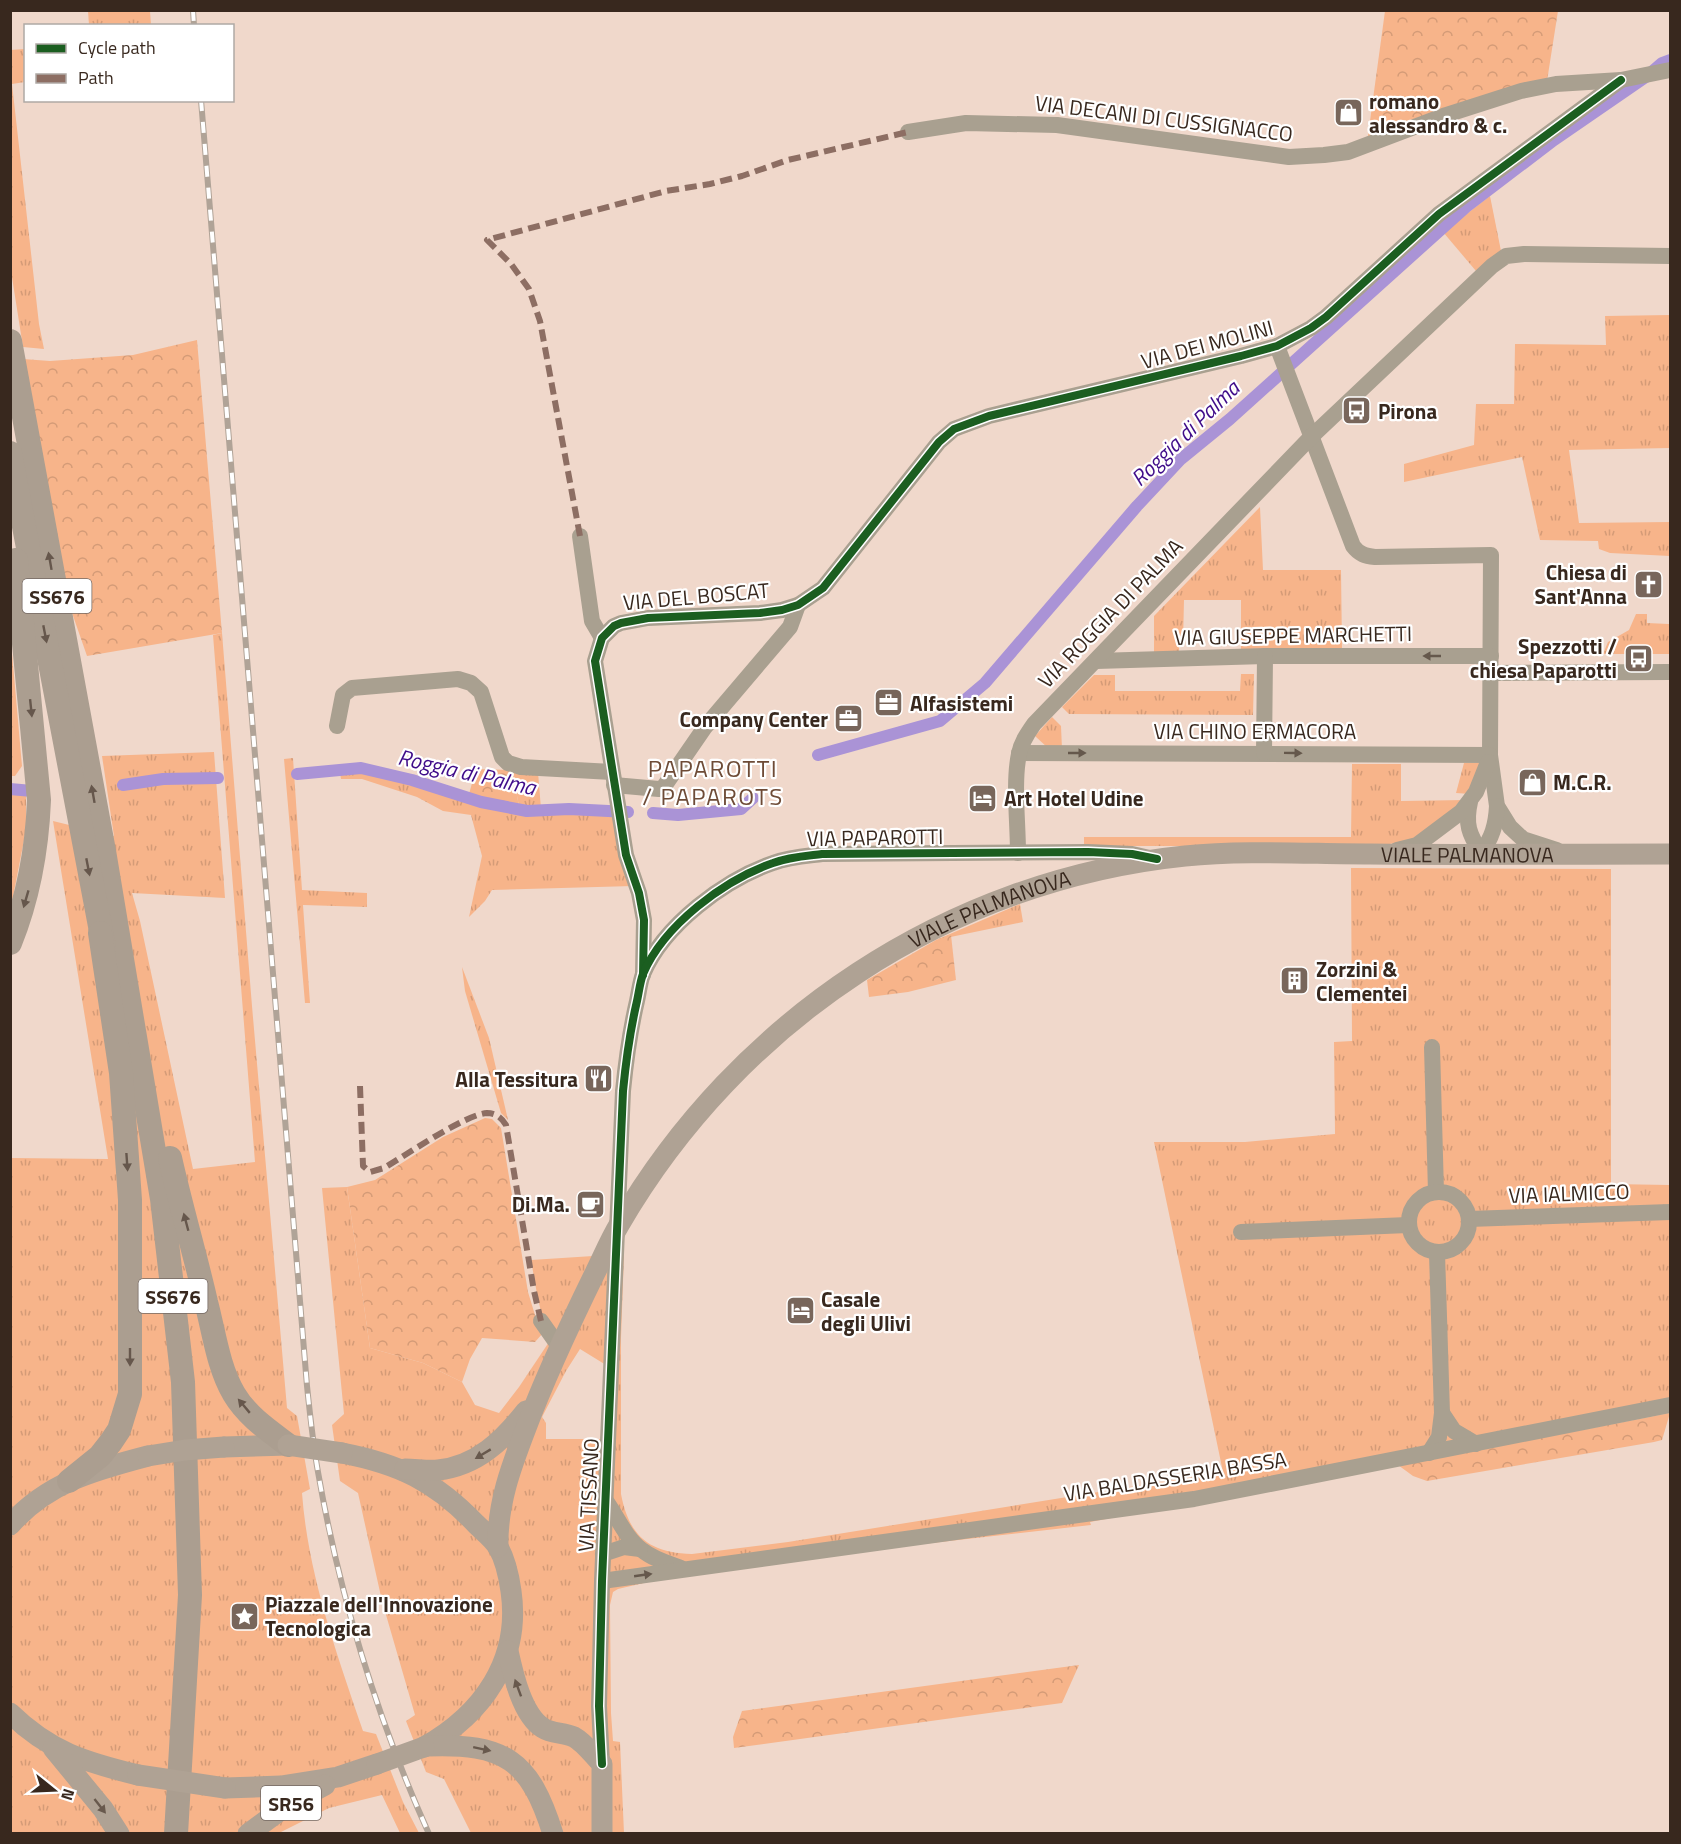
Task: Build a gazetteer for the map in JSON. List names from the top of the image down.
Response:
{
  "streets": {
    "highway": ["SS676"],
    "main road": ["VIALE PALMANOVA", "VIA TISSANO", "SR56"],
    "street": [
      "VIA DECANI DI CUSSIGNACCO",
      "VIA DEI MOLINI",
      "VIA DEL BOSCAT",
      "VIA ROGGIA DI PALMA",
      "VIA GIUSEPPE MARCHETTI",
      "VIA CHINO ERMACORA",
      "VIA PAPAROTTI",
      "VIA IALMICCO",
      "VIA BALDASSERIA BASSA"
    ]
  },
  "crossings": [
    ["VIA DECANI DI CUSSIGNACCO", "VIA DEI MOLINI"],
    ["VIA DEI MOLINI", "VIA DEL BOSCAT"],
    ["VIA ROGGIA DI PALMA", "VIA GIUSEPPE MARCHETTI"],
    ["VIA ROGGIA DI PALMA", "VIA CHINO ERMACORA"],
    ["VIA ROGGIA DI PALMA", "VIA PAPAROTTI"],
    ["VIA PAPAROTTI", "VIALE PALMANOVA"],
    ["VIA PAPAROTTI", "VIA TISSANO"],
    ["VIALE PALMANOVA", "VIA TISSANO"],
    ["VIA BALDASSERIA BASSA", "VIA TISSANO"]
  ],
  "one_way": ["VIA GIUSEPPE MARCHETTI", "VIA CHINO ERMACORA"],
  "districts": ["PAPAROTTI / PAPAROTS"],
  "water": ["Roggia di Palma"],
  "places": {
    "shop": ["romano alessandro & c.", "M.C.R."],
    "bus stop": ["Pirona", "Spezzotti / chiesa Paparotti"],
    "church": ["Chiesa di Sant'Anna"],
    "office": ["Alfasistemi", "Company Center"],
    "hotel": ["Art Hotel Udine", "Casale degli Ulivi"],
    "building": ["Zorzini & Clementei"],
    "restaurant": ["Alla Tessitura"],
    "cafe": ["Di.Ma."],
    "place": ["Piazzale dell'Innovazione Tecnologica"]
  },
  "legend": ["Cycle path", "Path"],
  "north": "right"
}
